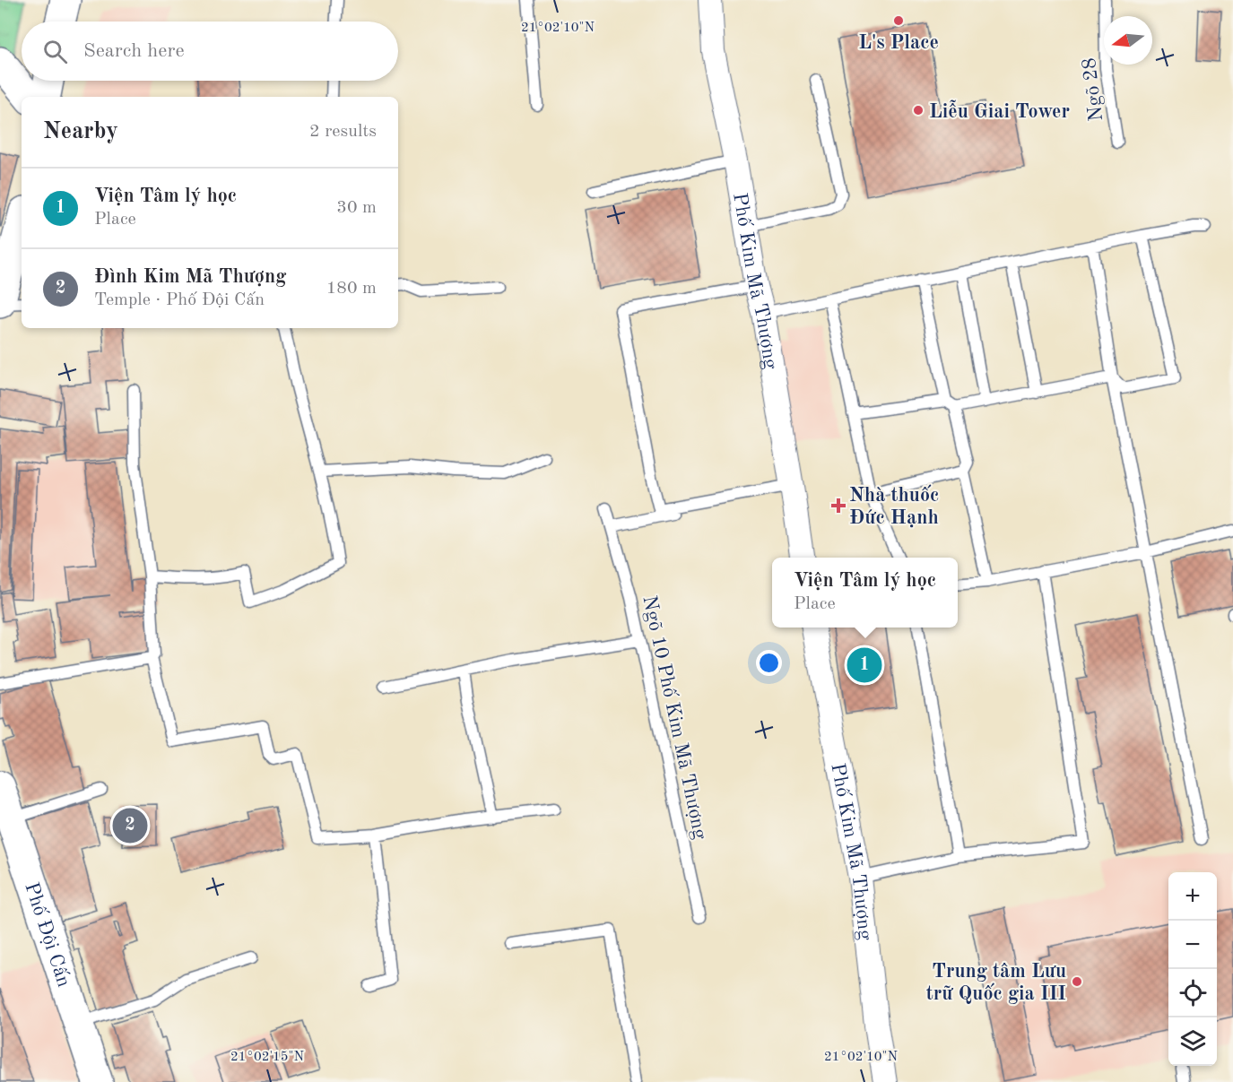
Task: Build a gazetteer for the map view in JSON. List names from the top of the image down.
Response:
{
  "streets": {
    "street": ["Phố Kim Mã Thượng", "Phố Đội Cấn"],
    "lane": ["Ngõ 28", "Ngõ 10 Phố Kim Mã Thượng"]
  },
  "places": {
    "other": ["L's Place", "Liễu Giai Tower", "Trung tâm Lưu trữ Quốc gia III"],
    "health": ["Nhà thuốc Đức Hạnh"]
  },
  "north": "left",
  "page": {
    "search": "Search here",
    "heading": ["Nearby", "2 results"],
    "list": [
      {
        "mark": "1",
        "name": "Viện Tâm lý học",
        "note": "Place",
        "value": "30 m"
      },
      {
        "mark": "2",
        "name": "Đình Kim Mã Thượng",
        "note": "Temple · Phố Đội Cấn",
        "value": "180 m"
      }
    ],
    "popup": ["Viện Tâm lý học", "Place"],
    "pins": ["1", "2"],
    "map_buttons": ["+", "−"]
  },
  "coordinates": ["21°02'10\"N", "21°02'15\"N"]
}
